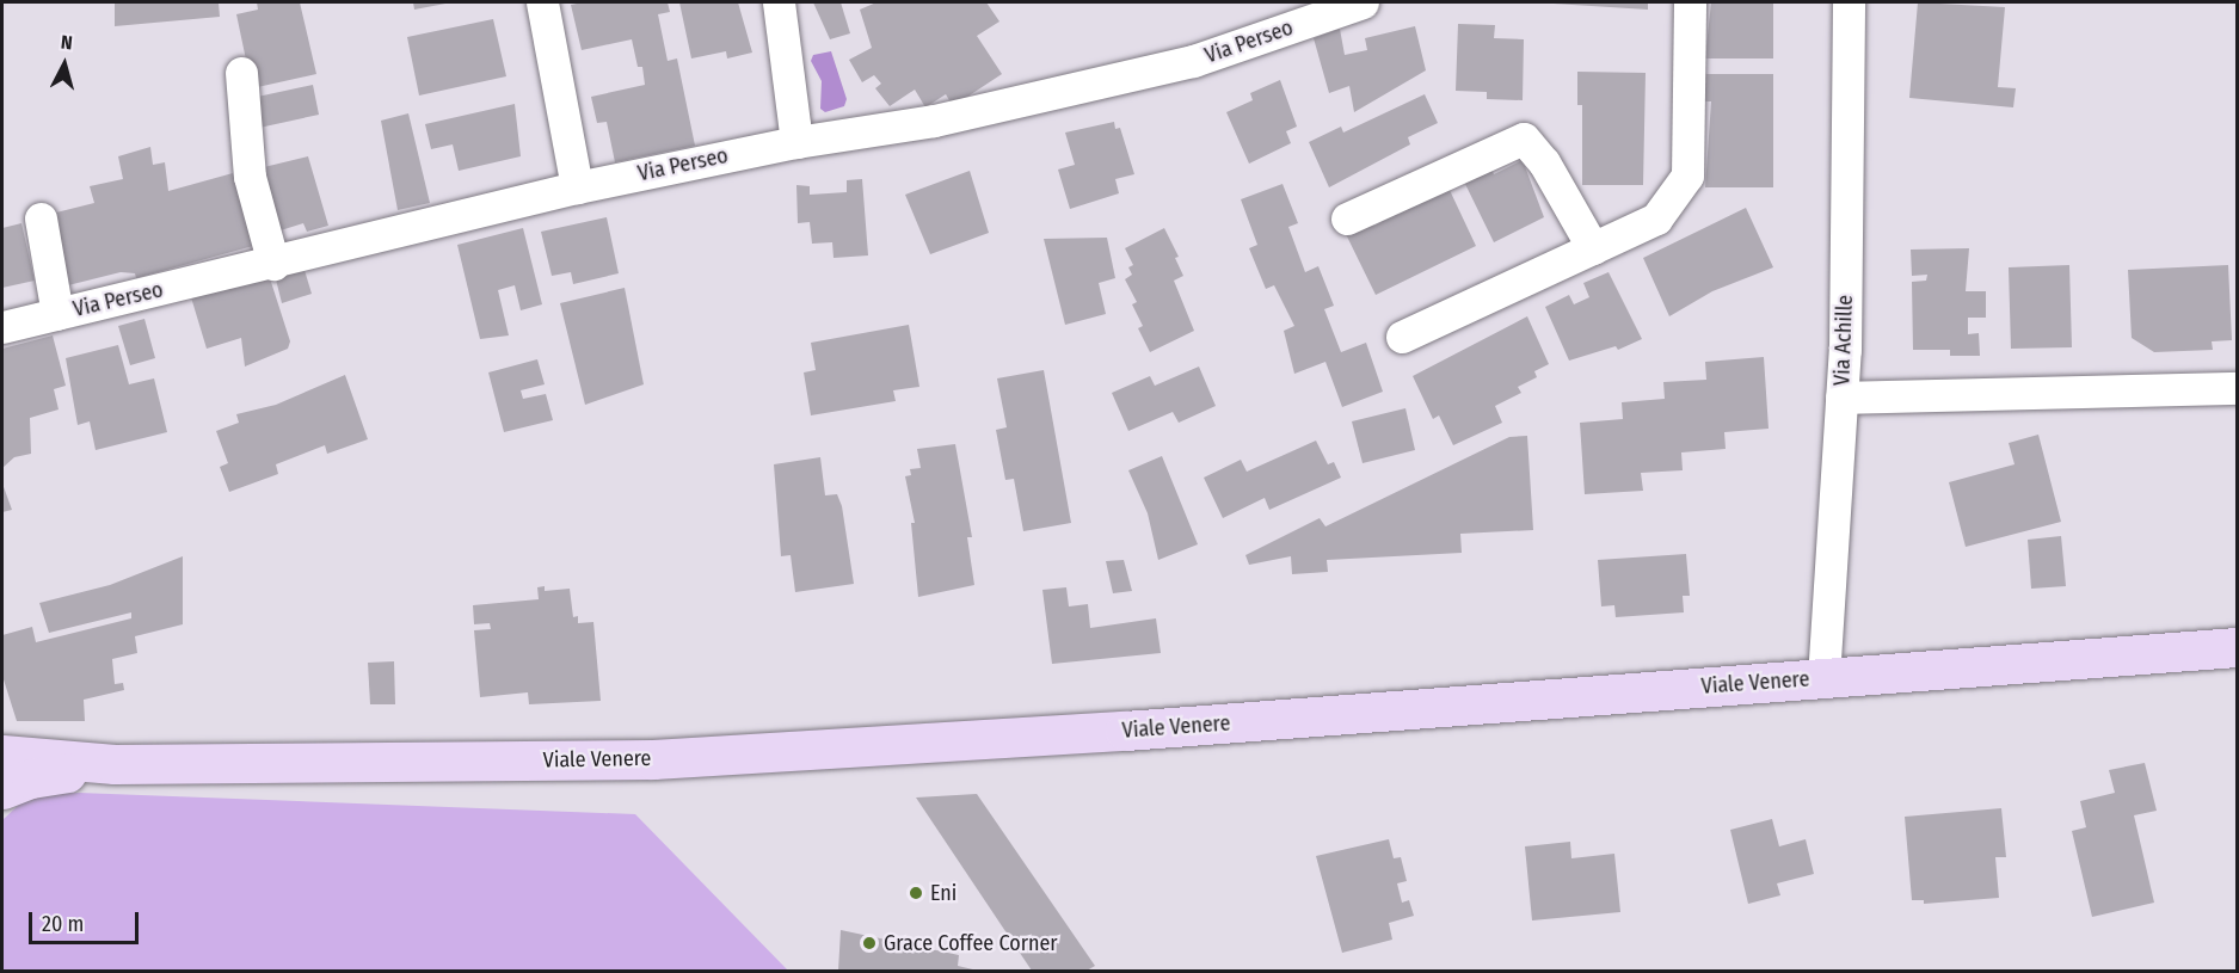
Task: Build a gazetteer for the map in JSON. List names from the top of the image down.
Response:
{
  "streets": {
    "street": ["Via Perseo", "Via Achille", "Viale Venere"]
  },
  "crossings": [
    ["Via Achille", "Viale Venere"]
  ],
  "places": ["Eni", "Grace Coffee Corner"],
  "scale_bar": "20 m",
  "north": "top"
}
